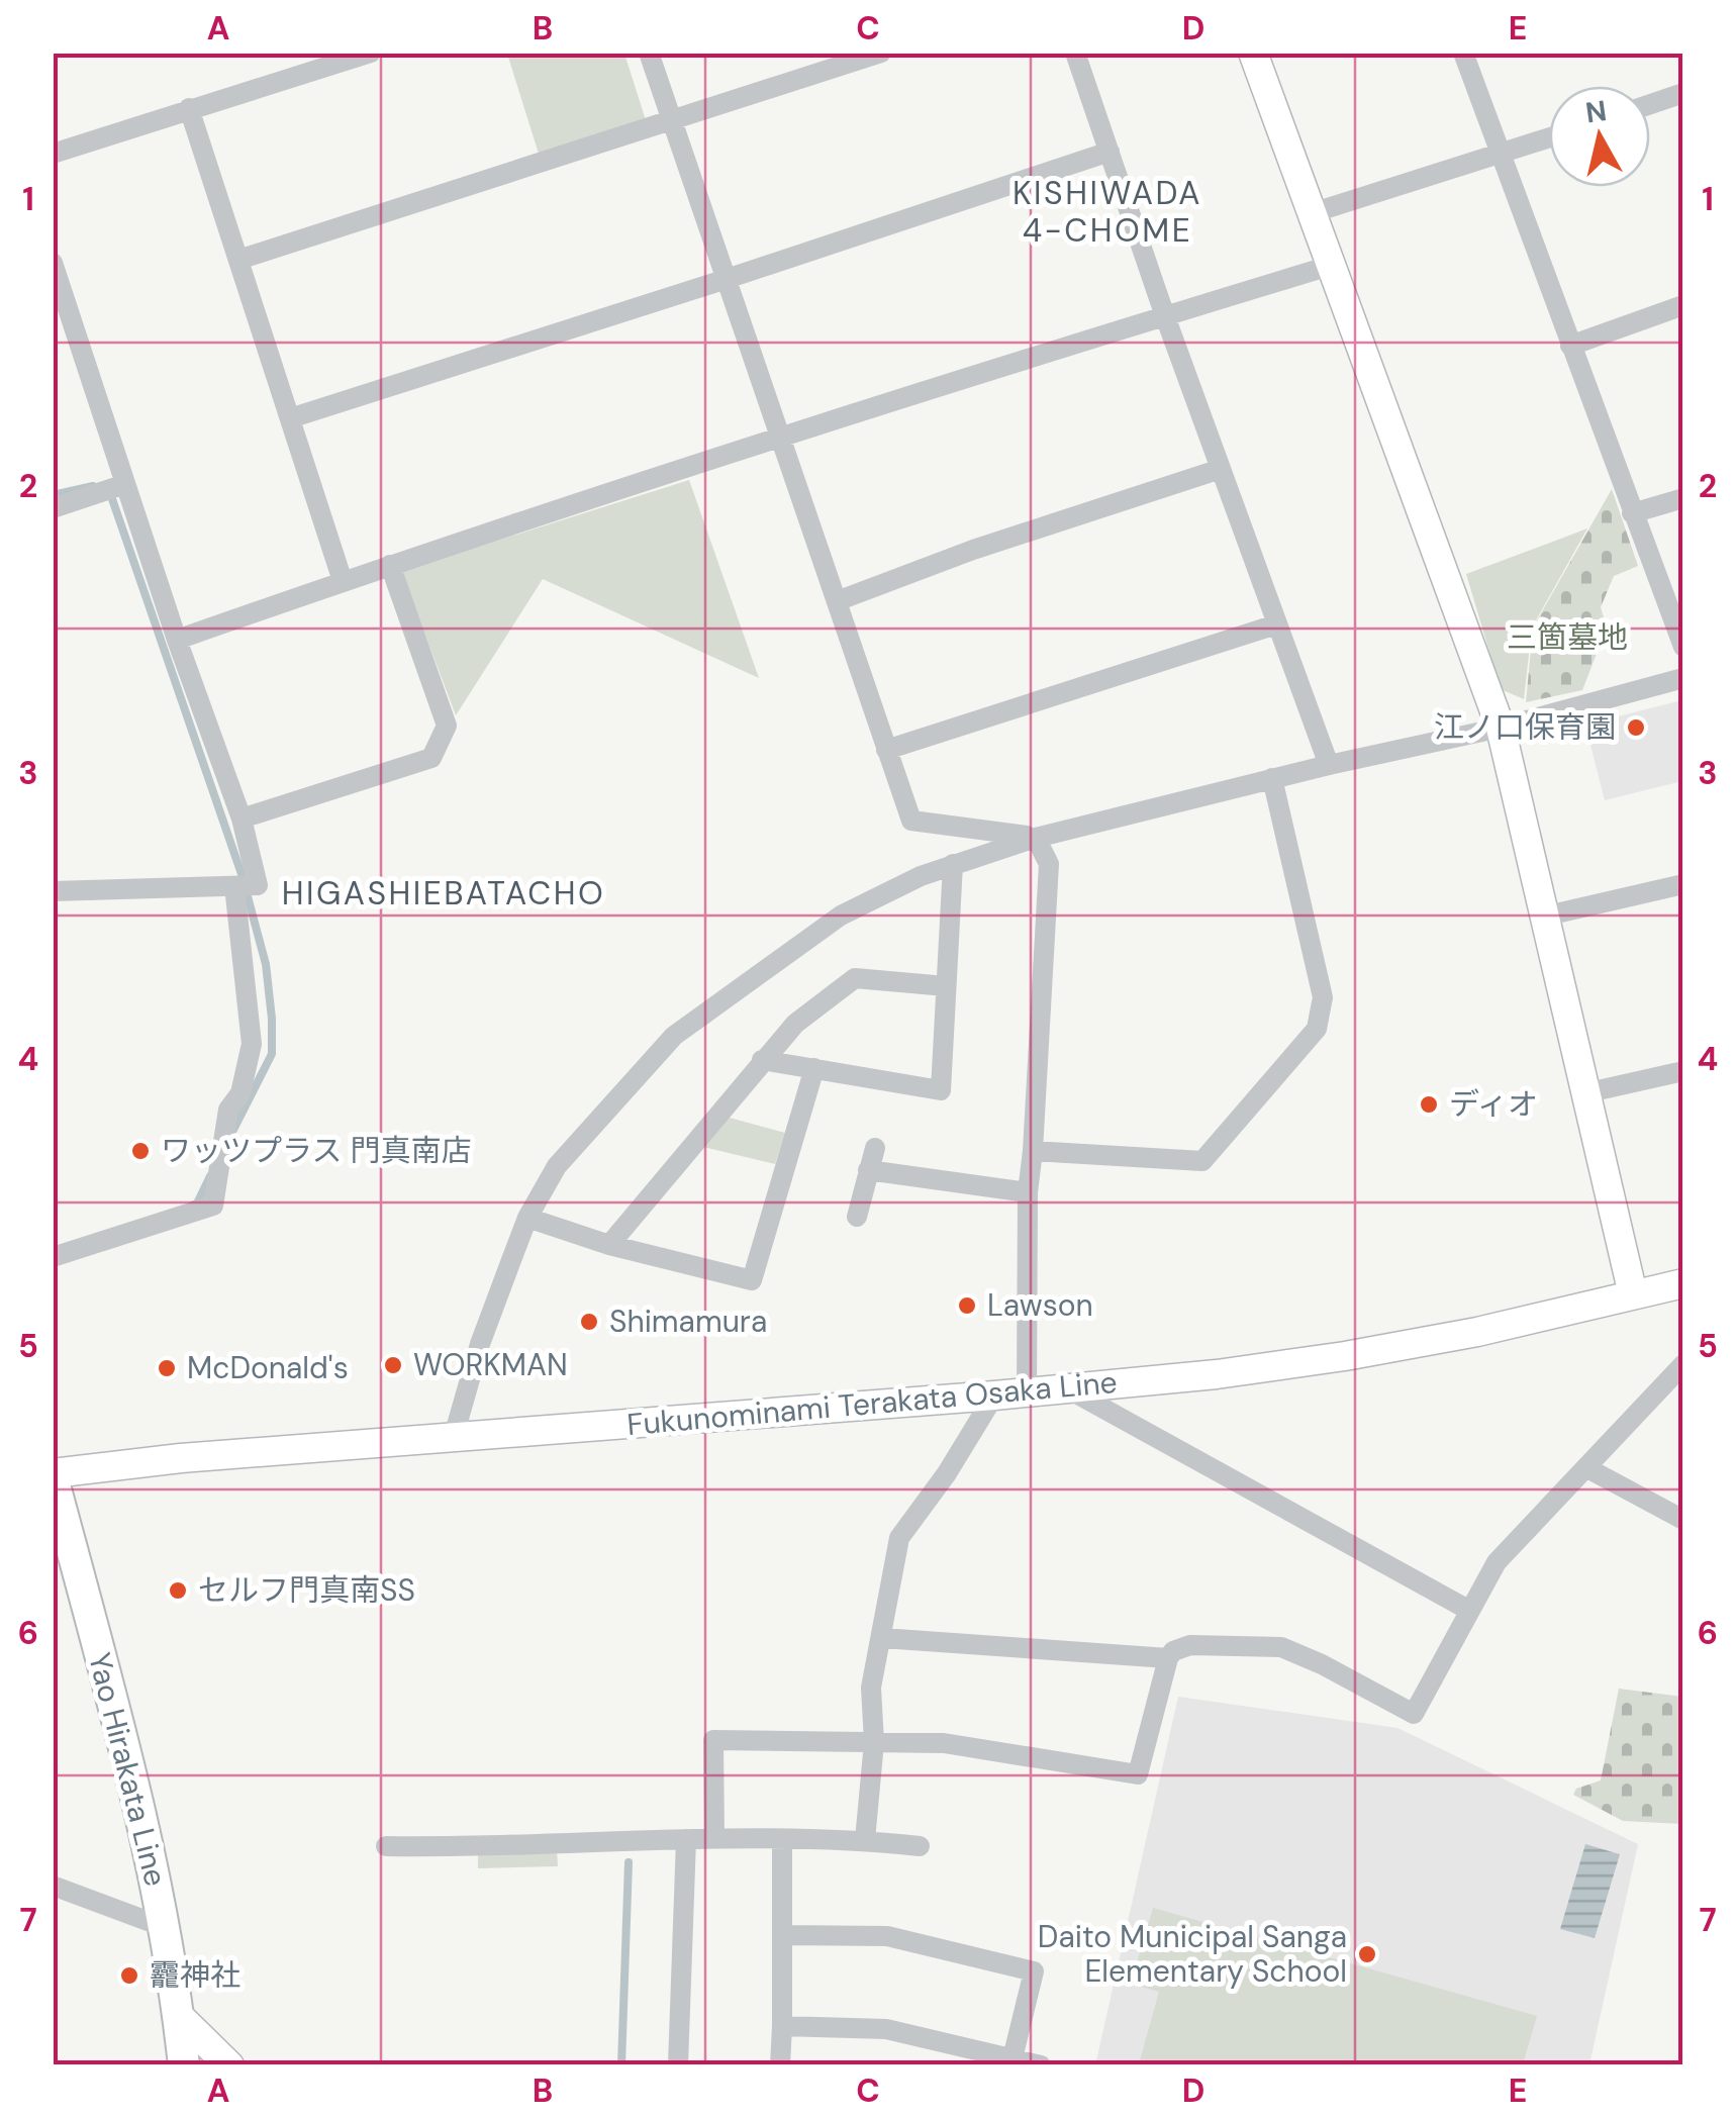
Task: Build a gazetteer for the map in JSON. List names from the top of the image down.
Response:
{
  "streets": {
    "main road": ["Fukunominami Terakata Osaka Line", "Yao Hirakata Line"]
  },
  "crossings": [
    ["Fukunominami Terakata Osaka Line", "Yao Hirakata Line"]
  ],
  "districts": ["KISHIWADA 4-CHOME", "HIGASHIEBATACHO"],
  "parks": ["三箇墓地"],
  "places": [
    "江ノ口保育園",
    "ディオ",
    "ワッツプラス 門真南店",
    "Lawson",
    "Shimamura",
    "WORKMAN",
    "McDonald's",
    "セルフ門真南SS",
    "Daito Municipal Sanga Elementary School",
    "龗神社"
  ],
  "north": "top",
  "grid": {
    "columns": [
      "A",
      "B",
      "C",
      "D",
      "E"
    ],
    "rows": [
      "1",
      "2",
      "3",
      "4",
      "5",
      "6",
      "7"
    ]
  }
}
